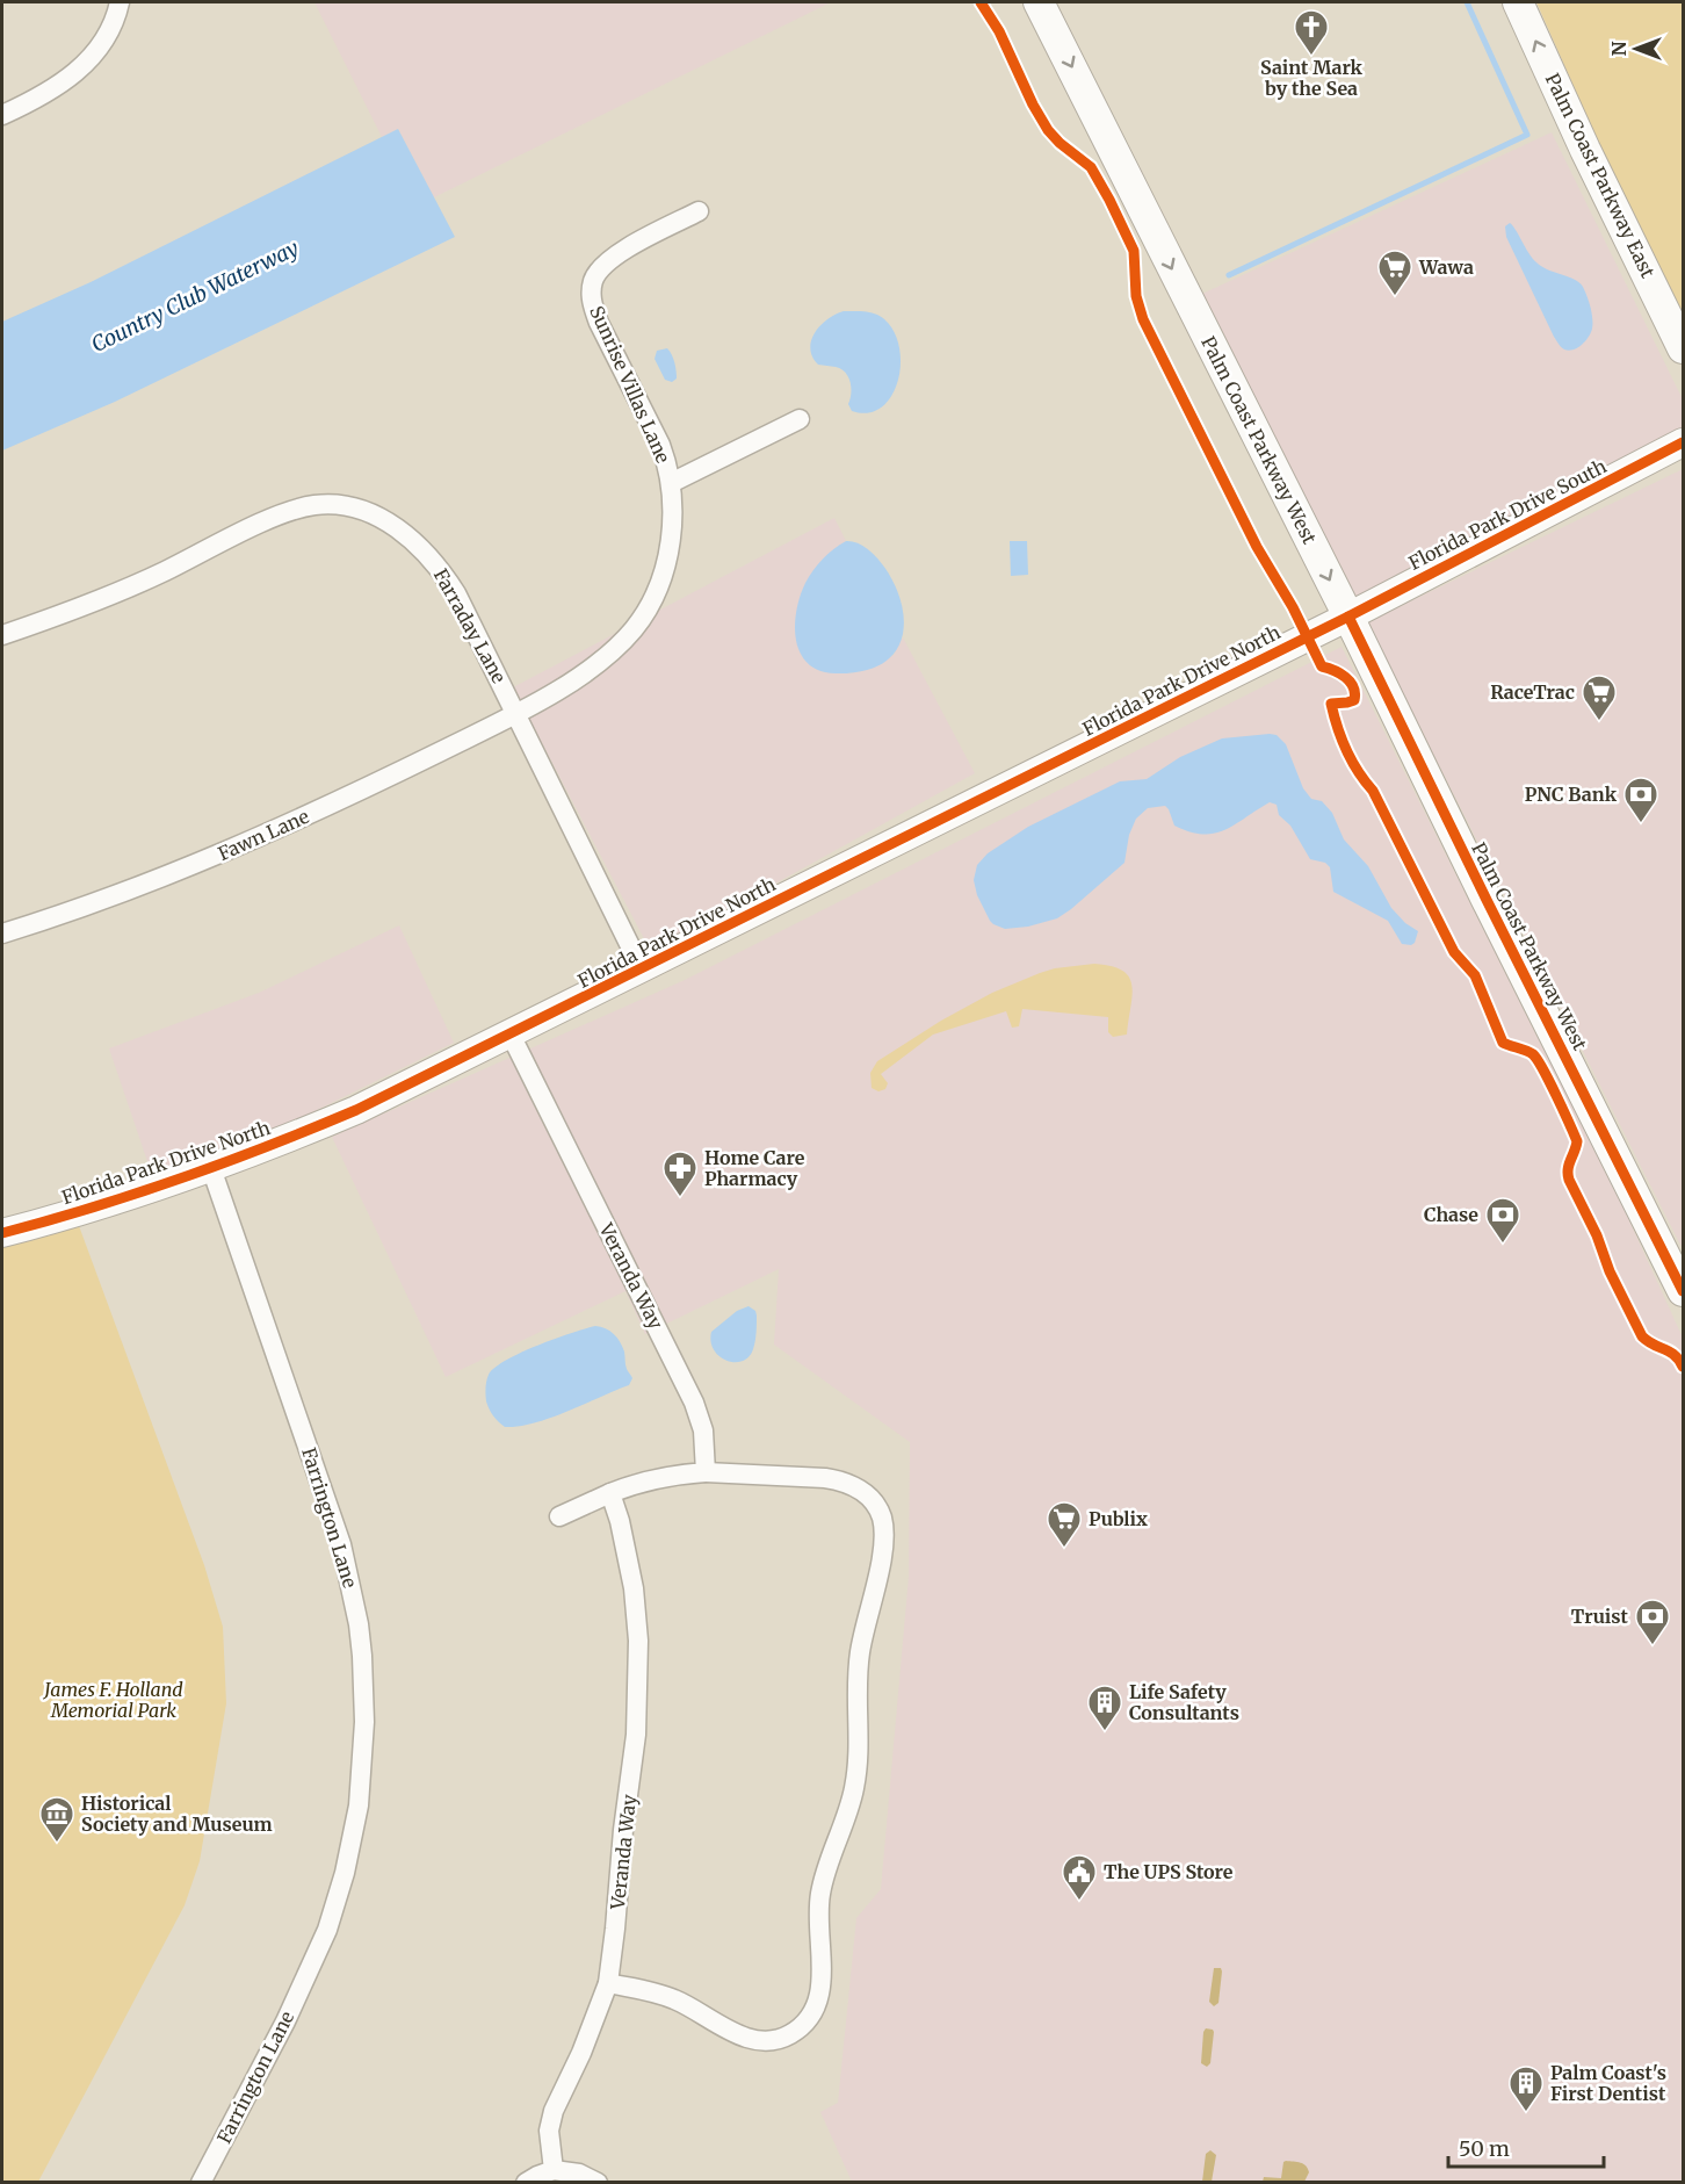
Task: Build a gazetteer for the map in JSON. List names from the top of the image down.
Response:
{
  "streets": {
    "main road": ["Palm Coast Parkway East", "Palm Coast Parkway West"],
    "street": [
      "Sunrise Villas Lane",
      "Florida Park Drive South",
      "Farraday Lane",
      "Florida Park Drive North",
      "Fawn Lane",
      "Veranda Way",
      "Farrington Lane"
    ]
  },
  "crossings": [
    ["Sunrise Villas Lane", "Farraday Lane"],
    ["Sunrise Villas Lane", "Fawn Lane"],
    ["Palm Coast Parkway West", "Florida Park Drive South"],
    ["Palm Coast Parkway West", "Florida Park Drive North"],
    ["Florida Park Drive South", "Florida Park Drive North"],
    ["Farraday Lane", "Florida Park Drive North"],
    ["Farraday Lane", "Fawn Lane"],
    ["Florida Park Drive North", "Veranda Way"],
    ["Florida Park Drive North", "Farrington Lane"]
  ],
  "one_way": ["Palm Coast Parkway East", "Palm Coast Parkway West"],
  "water": ["Country Club Waterway"],
  "parks": ["James F. Holland Memorial Park"],
  "places": {
    "church": ["Saint Mark by the Sea"],
    "supermarket": ["Wawa", "RaceTrac", "Publix"],
    "bank": ["PNC Bank", "Chase", "Truist"],
    "pharmacy": ["Home Care Pharmacy"],
    "building": ["Life Safety Consultants", "Palm Coast's First Dentist"],
    "museum": ["Historical Society and Museum"],
    "public building": ["The UPS Store"]
  },
  "scale_bar": "50 m",
  "north": "left"
}
